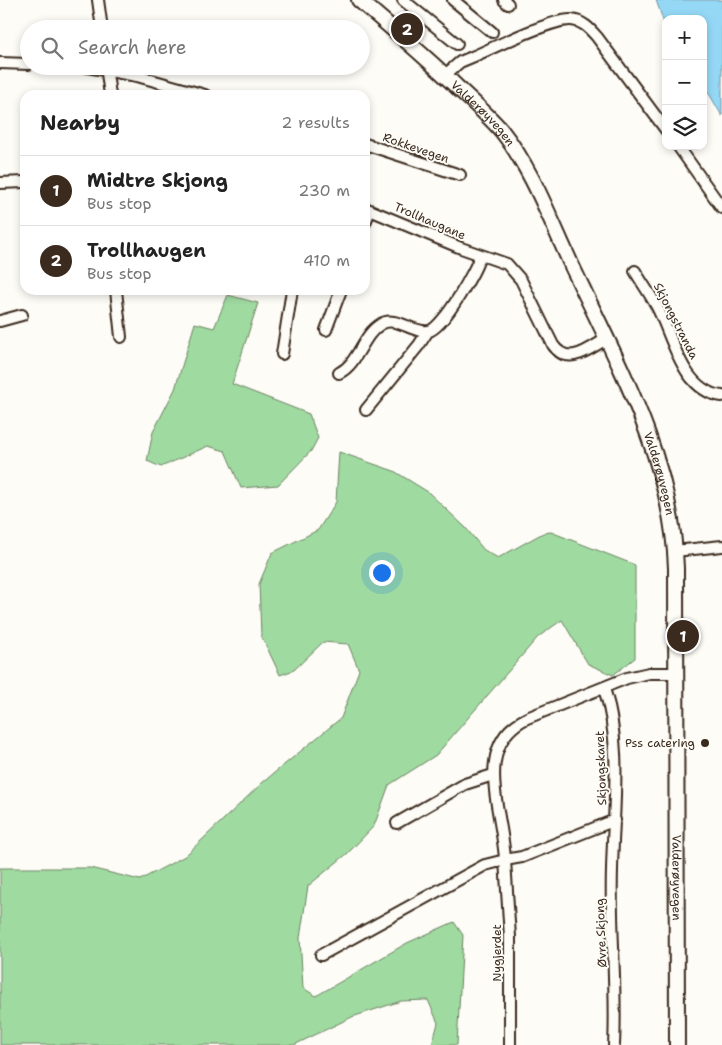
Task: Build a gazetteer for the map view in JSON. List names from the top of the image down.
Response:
{
  "streets": {
    "main road": ["Valderøyvegen"],
    "street": [
      "Rokkevegen",
      "Trollhaugane",
      "Skjongstranda",
      "Skjongskaret",
      "Øvre Skjong",
      "Nygjerdet"
    ]
  },
  "crossings": [
    ["Valderøyvegen", "Trollhaugane"],
    ["Skjongskaret", "Øvre Skjong"],
    ["Skjongskaret", "Nygjerdet"]
  ],
  "places": ["Pss catering"],
  "page": {
    "pins": ["2", "1"],
    "map_buttons": ["+", "−"],
    "search": "Search here",
    "heading": ["Nearby", "2 results"],
    "list": [
      {
        "mark": "1",
        "name": "Midtre Skjong",
        "note": "Bus stop",
        "value": "230 m"
      },
      {
        "mark": "2",
        "name": "Trollhaugen",
        "note": "Bus stop",
        "value": "410 m"
      }
    ]
  }
}
